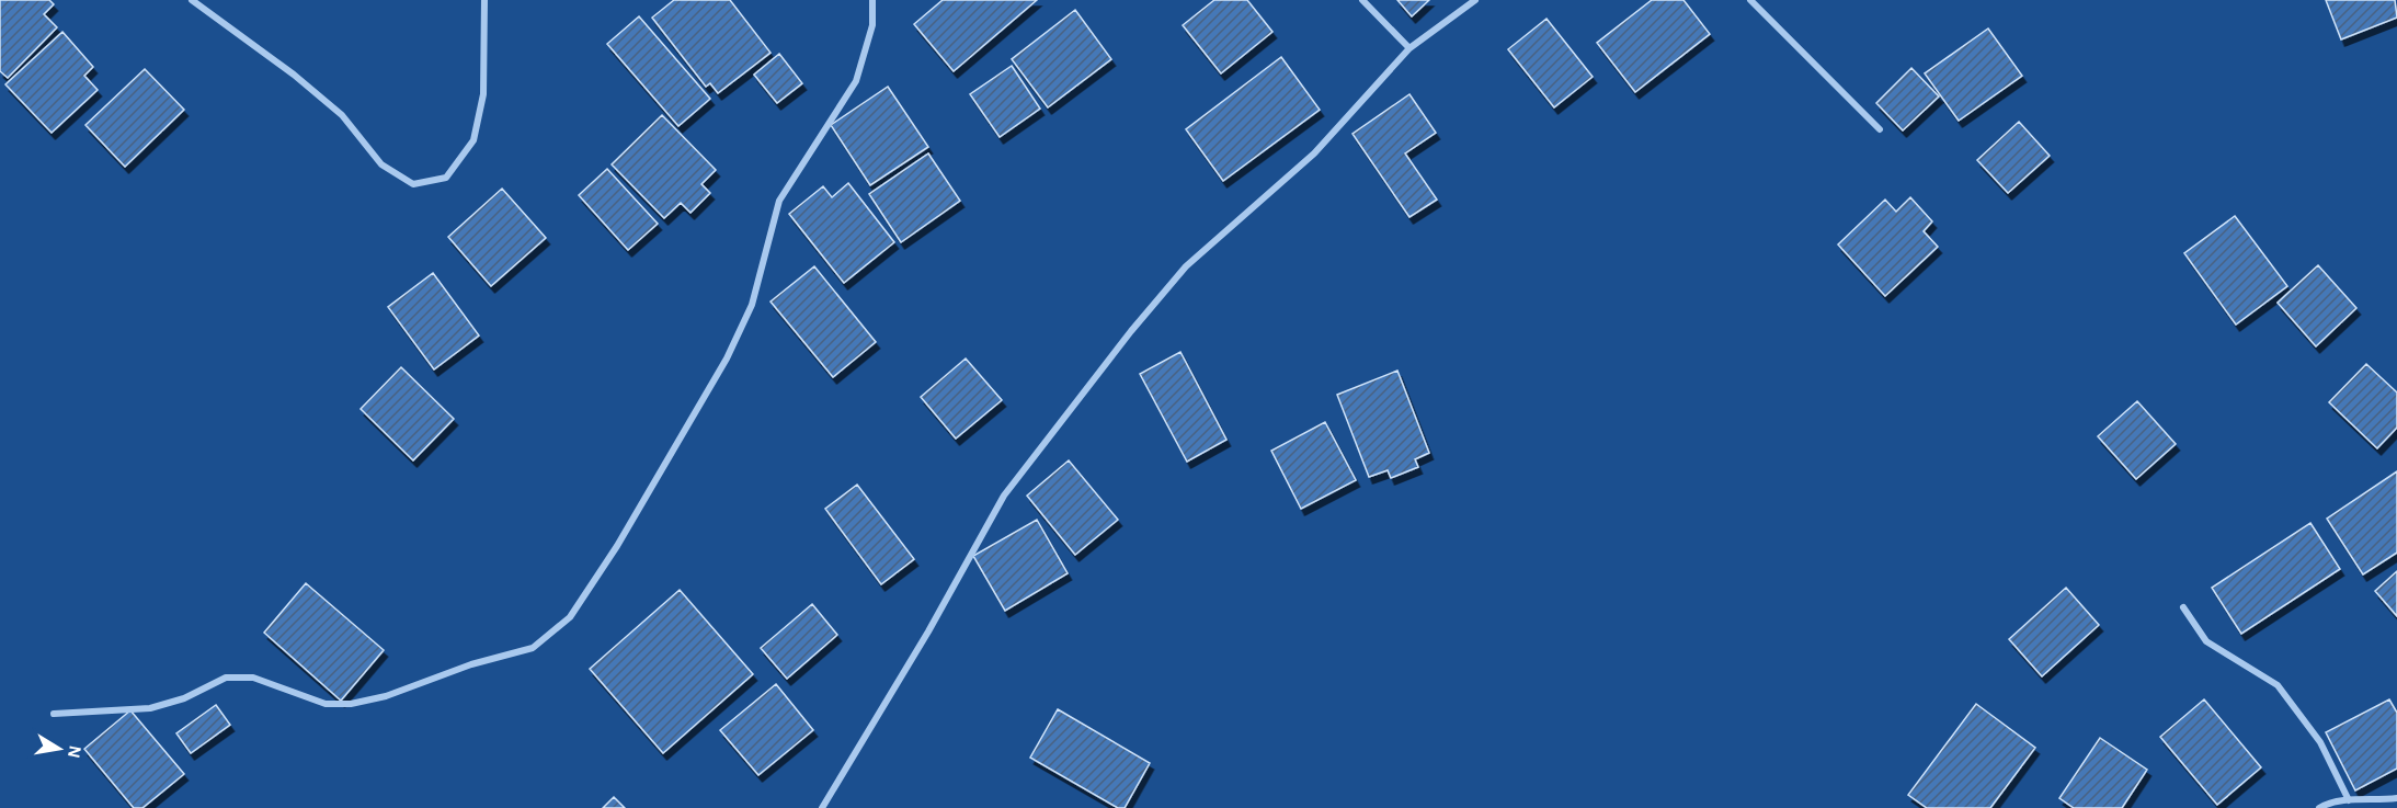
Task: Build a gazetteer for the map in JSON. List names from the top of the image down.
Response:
{
  "north": "right"
}
